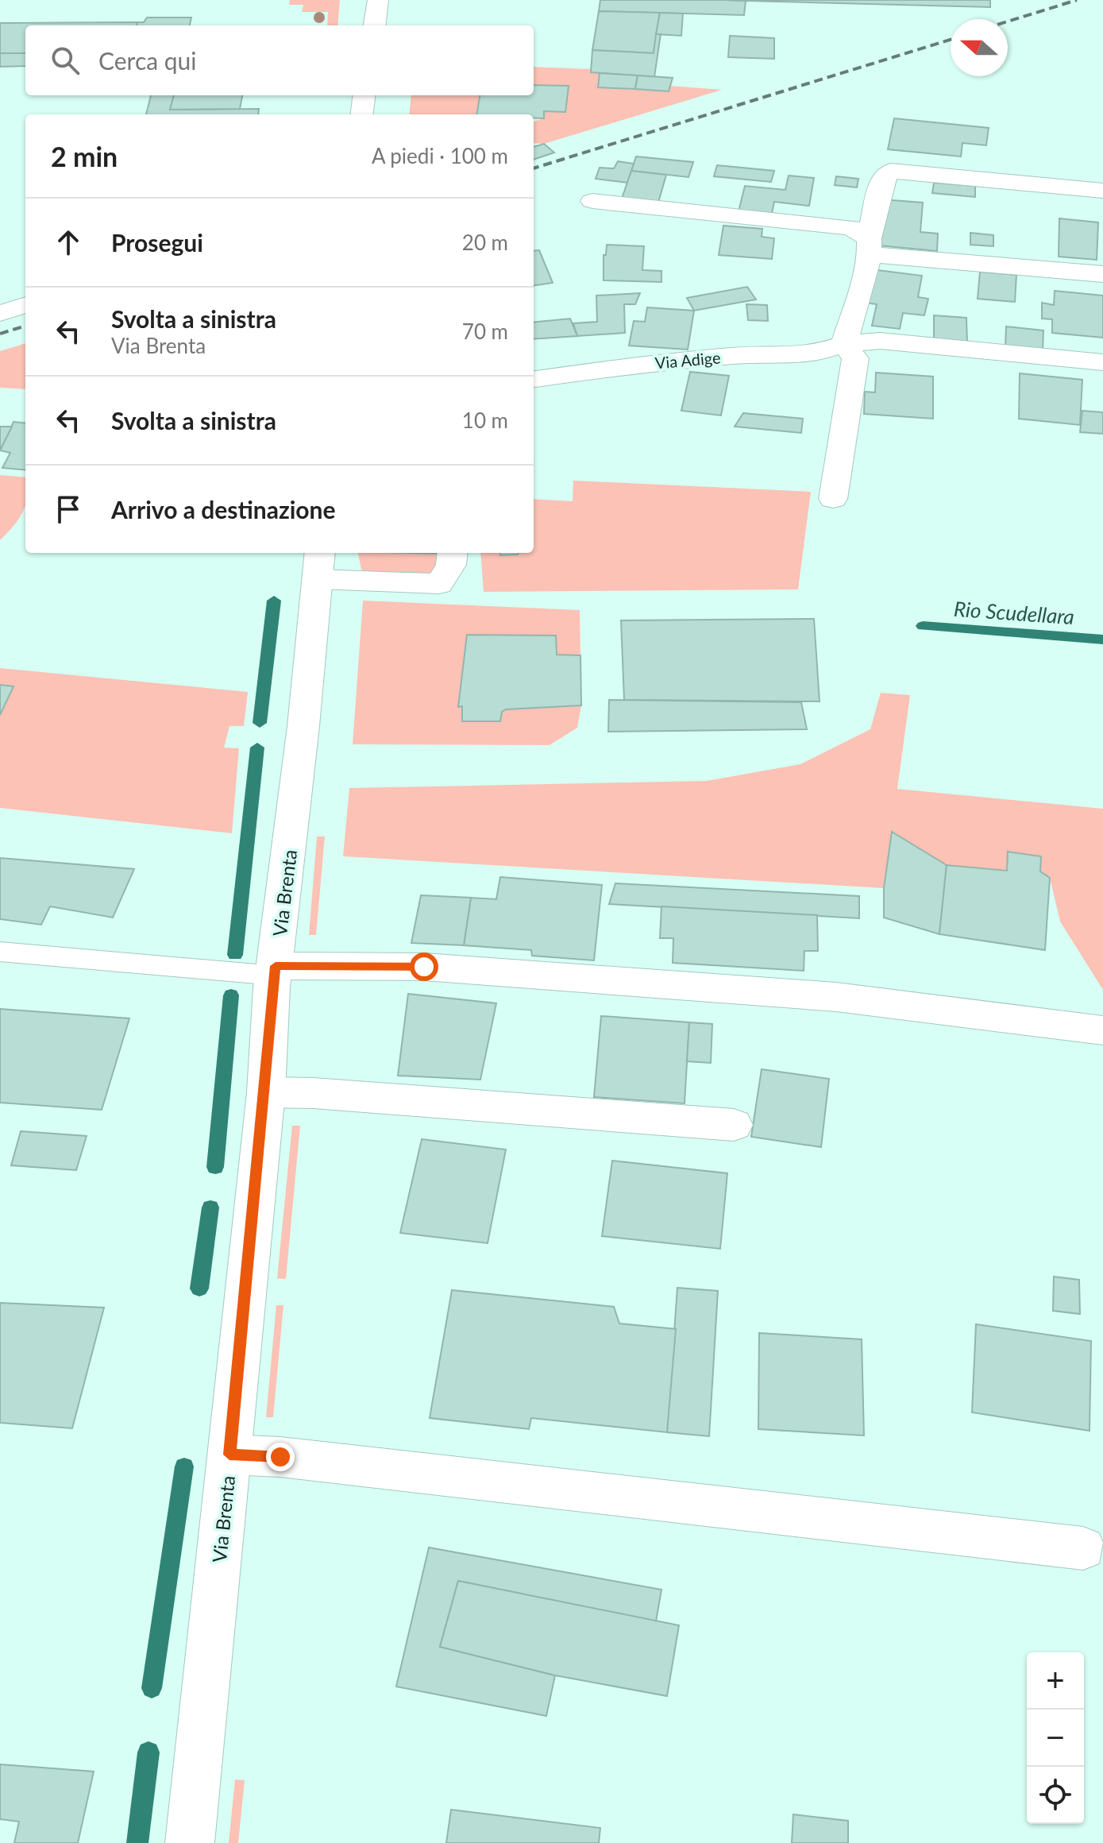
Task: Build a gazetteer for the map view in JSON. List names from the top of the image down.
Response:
{
  "streets": {
    "street": ["Via Adige", "Via Brenta"]
  },
  "water": ["Rio Scudellara"],
  "north": "left",
  "page": {
    "search": "Cerca qui",
    "heading": ["2 min", "A piedi · 100 m"],
    "list": [
      ["Prosegui", "20 m"],
      ["Svolta a sinistra", "Via Brenta", "70 m"],
      ["Svolta a sinistra", "10 m"],
      "Arrivo a destinazione"
    ],
    "map_buttons": ["+", "−"]
  }
}
